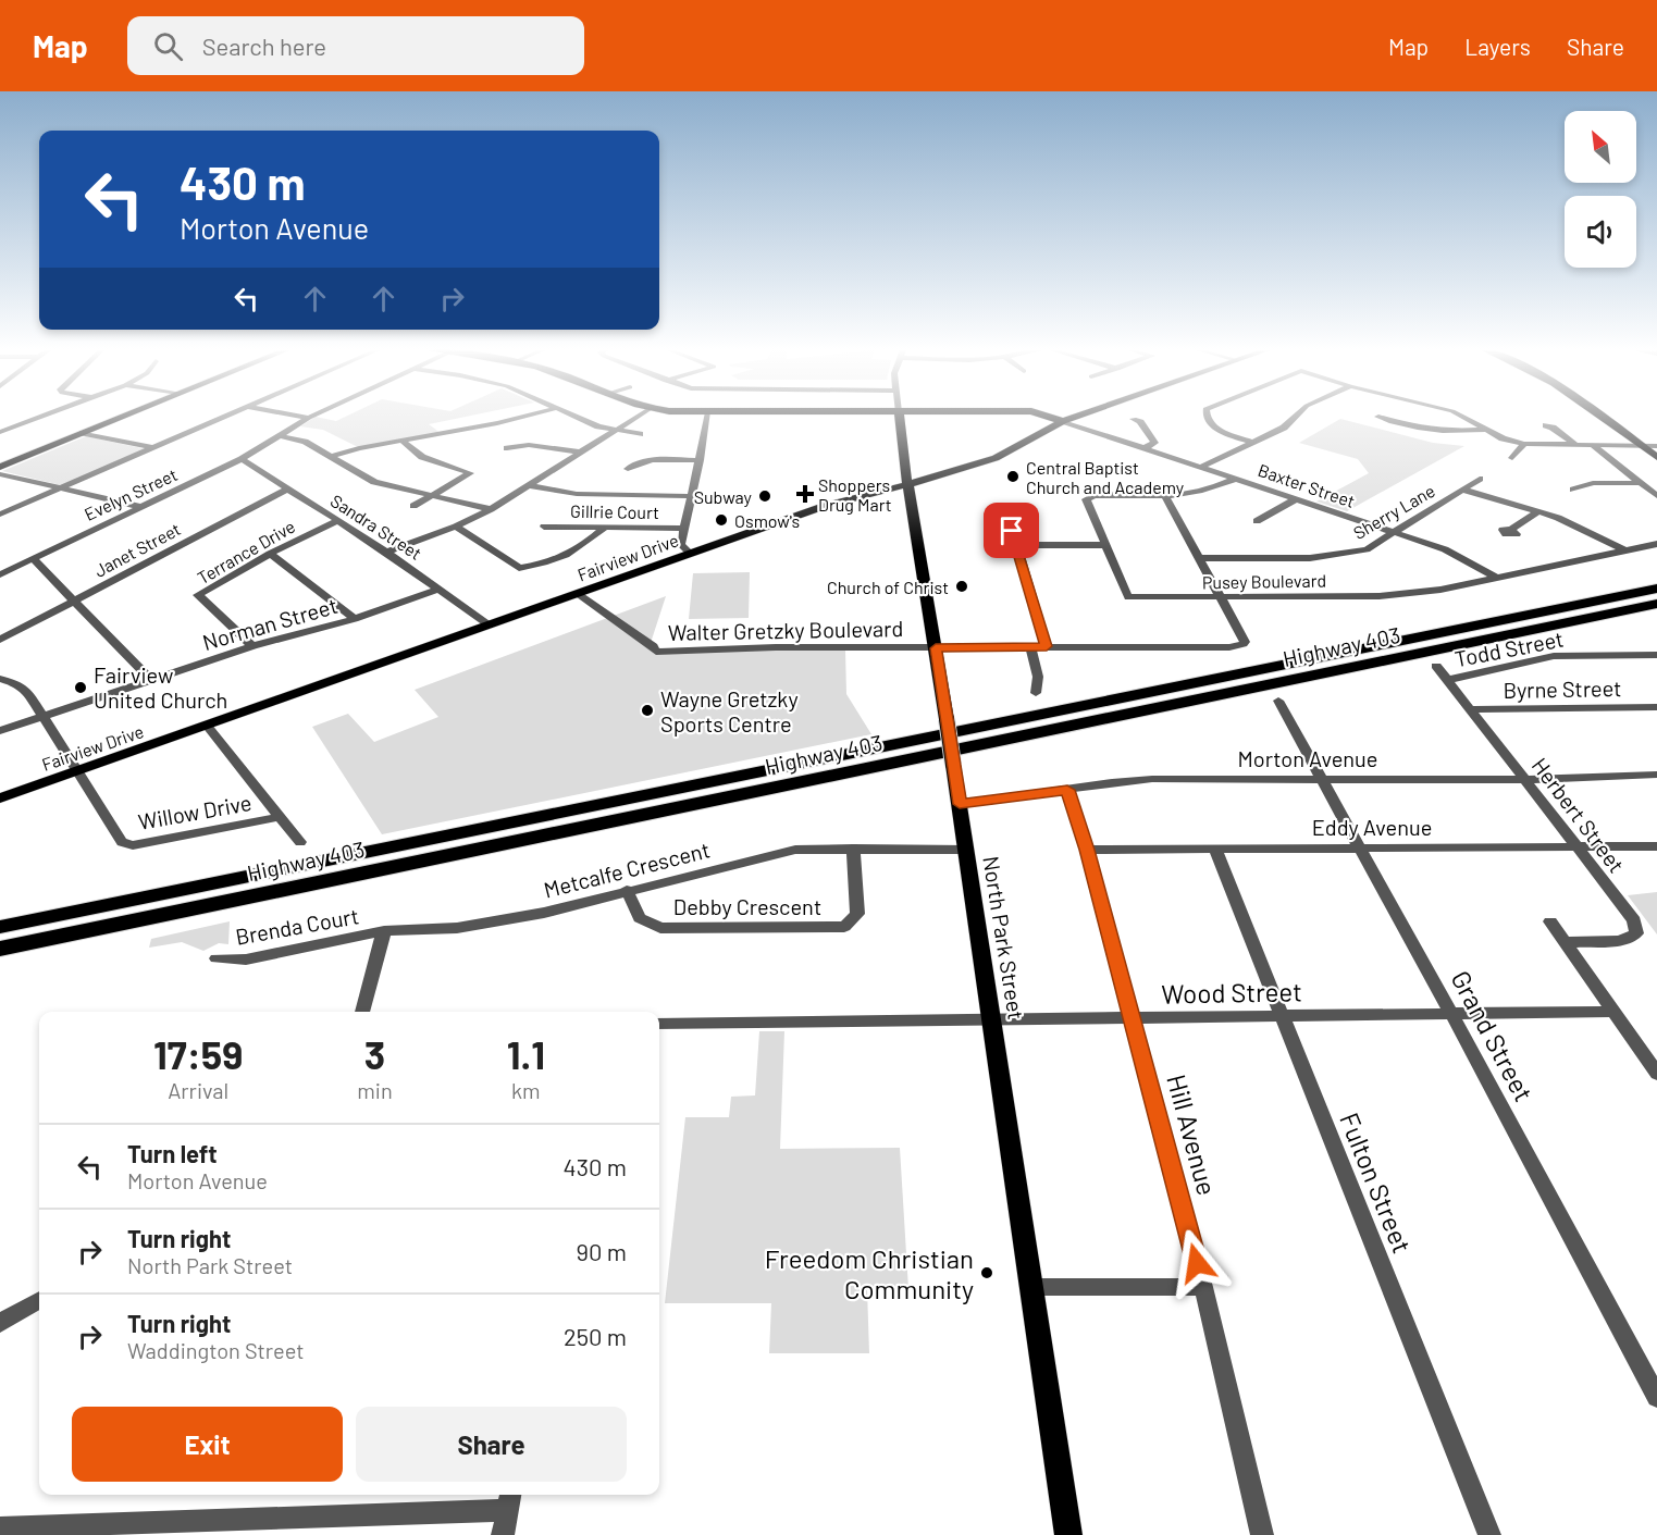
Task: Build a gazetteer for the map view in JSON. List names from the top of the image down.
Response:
{
  "streets": {
    "highway": ["Highway 403"],
    "main road": ["Fairview Drive", "North Park Street"],
    "street": [
      "Baxter Street",
      "Evelyn Street",
      "Gillrie Court",
      "Sherry Lane",
      "Sandra Street",
      "Janet Street",
      "Terrance Drive",
      "Pusey Boulevard",
      "Norman Street",
      "Walter Gretzky Boulevard",
      "Todd Street",
      "Byrne Street",
      "Morton Avenue",
      "Willow Drive",
      "Herbert Street",
      "Eddy Avenue",
      "Metcalfe Crescent",
      "Debby Crescent",
      "Brenda Court",
      "Wood Street",
      "Grand Street",
      "Hill Avenue",
      "Fulton Street"
    ]
  },
  "crossings": [
    ["Baxter Street", "Sherry Lane"],
    ["Baxter Street", "Fairview Drive"],
    ["Baxter Street", "Pusey Boulevard"],
    ["Evelyn Street", "Sandra Street"],
    ["Sandra Street", "Janet Street"],
    ["Sandra Street", "Terrance Drive"],
    ["Sandra Street", "Fairview Drive"],
    ["Sandra Street", "Norman Street"],
    ["Terrance Drive", "Norman Street"],
    ["Fairview Drive", "Walter Gretzky Boulevard"],
    ["Fairview Drive", "Willow Drive"],
    ["Fairview Drive", "North Park Street"],
    ["Pusey Boulevard", "Walter Gretzky Boulevard"],
    ["Norman Street", "Willow Drive"],
    ["Walter Gretzky Boulevard", "North Park Street"],
    ["Todd Street", "Herbert Street"],
    ["Byrne Street", "Herbert Street"],
    ["Morton Avenue", "Herbert Street"],
    ["Morton Avenue", "North Park Street"],
    ["Morton Avenue", "Grand Street"],
    ["Morton Avenue", "Hill Avenue"],
    ["Herbert Street", "Eddy Avenue"],
    ["Eddy Avenue", "Grand Street"],
    ["Eddy Avenue", "Hill Avenue"],
    ["Eddy Avenue", "Fulton Street"],
    ["Metcalfe Crescent", "Debby Crescent"],
    ["Metcalfe Crescent", "Brenda Court"],
    ["Metcalfe Crescent", "North Park Street"],
    ["North Park Street", "Wood Street"],
    ["Wood Street", "Grand Street"],
    ["Wood Street", "Hill Avenue"],
    ["Wood Street", "Fulton Street"]
  ],
  "places": {
    "other": [
      "Central Baptist Church and Academy",
      "Subway",
      "Osmow's",
      "Church of Christ",
      "Fairview United Church",
      "Wayne Gretzky Sports Centre",
      "Freedom Christian Community"
    ],
    "health": ["Shoppers Drug Mart"]
  },
  "north": "top left",
  "page": {
    "header": "Map",
    "search": "Search here",
    "nav": ["Map", "Layers", "Share"],
    "turn": ["430 m", "Morton Avenue"],
    "eta": [
      "17:59",
      "Arrival",
      "3",
      "min",
      "1.1",
      "km"
    ],
    "list": [
      {
        "name": "Turn left",
        "note": "Morton Avenue",
        "value": "430 m"
      },
      {
        "name": "Turn right",
        "note": "North Park Street",
        "value": "90 m"
      },
      {
        "name": "Turn right",
        "note": "Waddington Street",
        "value": "250 m"
      }
    ],
    "buttons": ["Exit", "Share"]
  }
}
